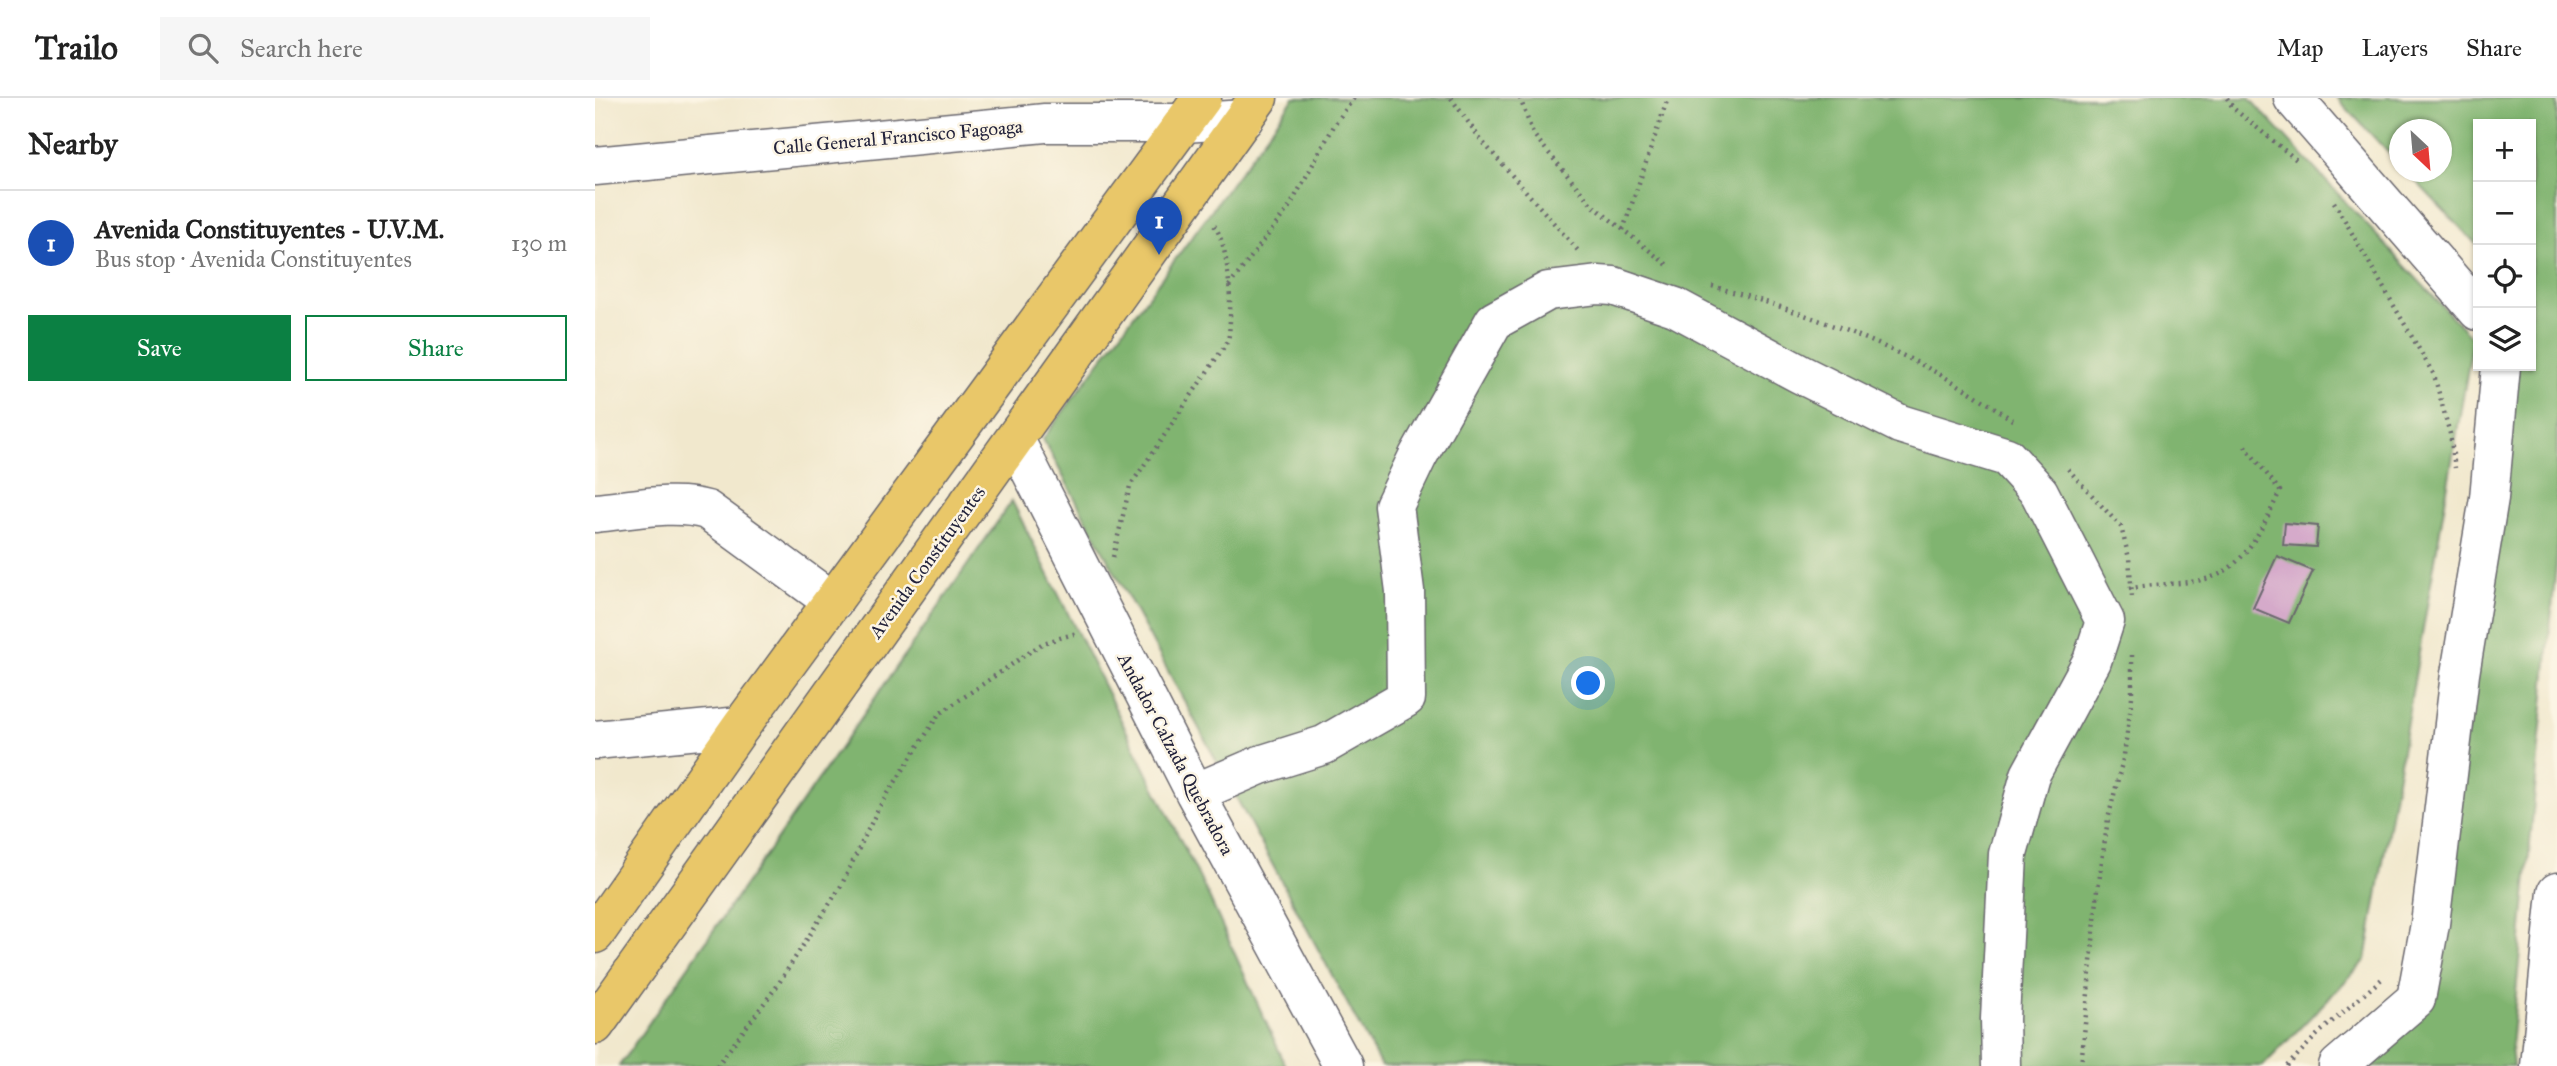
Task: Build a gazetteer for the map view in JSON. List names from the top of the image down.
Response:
{
  "streets": {
    "main road": ["Avenida Constituyentes"],
    "street": ["Calle General Francisco Fagoaga", "Andador Calzada Quebradora"]
  },
  "crossings": [
    ["Calle General Francisco Fagoaga", "Avenida Constituyentes"],
    ["Avenida Constituyentes", "Andador Calzada Quebradora"]
  ],
  "north": "bottom right",
  "page": {
    "header": "Trailo",
    "search": "Search here",
    "nav": ["Map", "Layers", "Share"],
    "heading": "Nearby",
    "map_buttons": ["+", "−"],
    "list": [
      {
        "mark": "1",
        "name": "Avenida Constituyentes - U.V.M.",
        "note": "Bus stop · Avenida Constituyentes",
        "value": "130 m"
      }
    ],
    "pins": "1",
    "buttons": ["Save", "Share"]
  }
}
